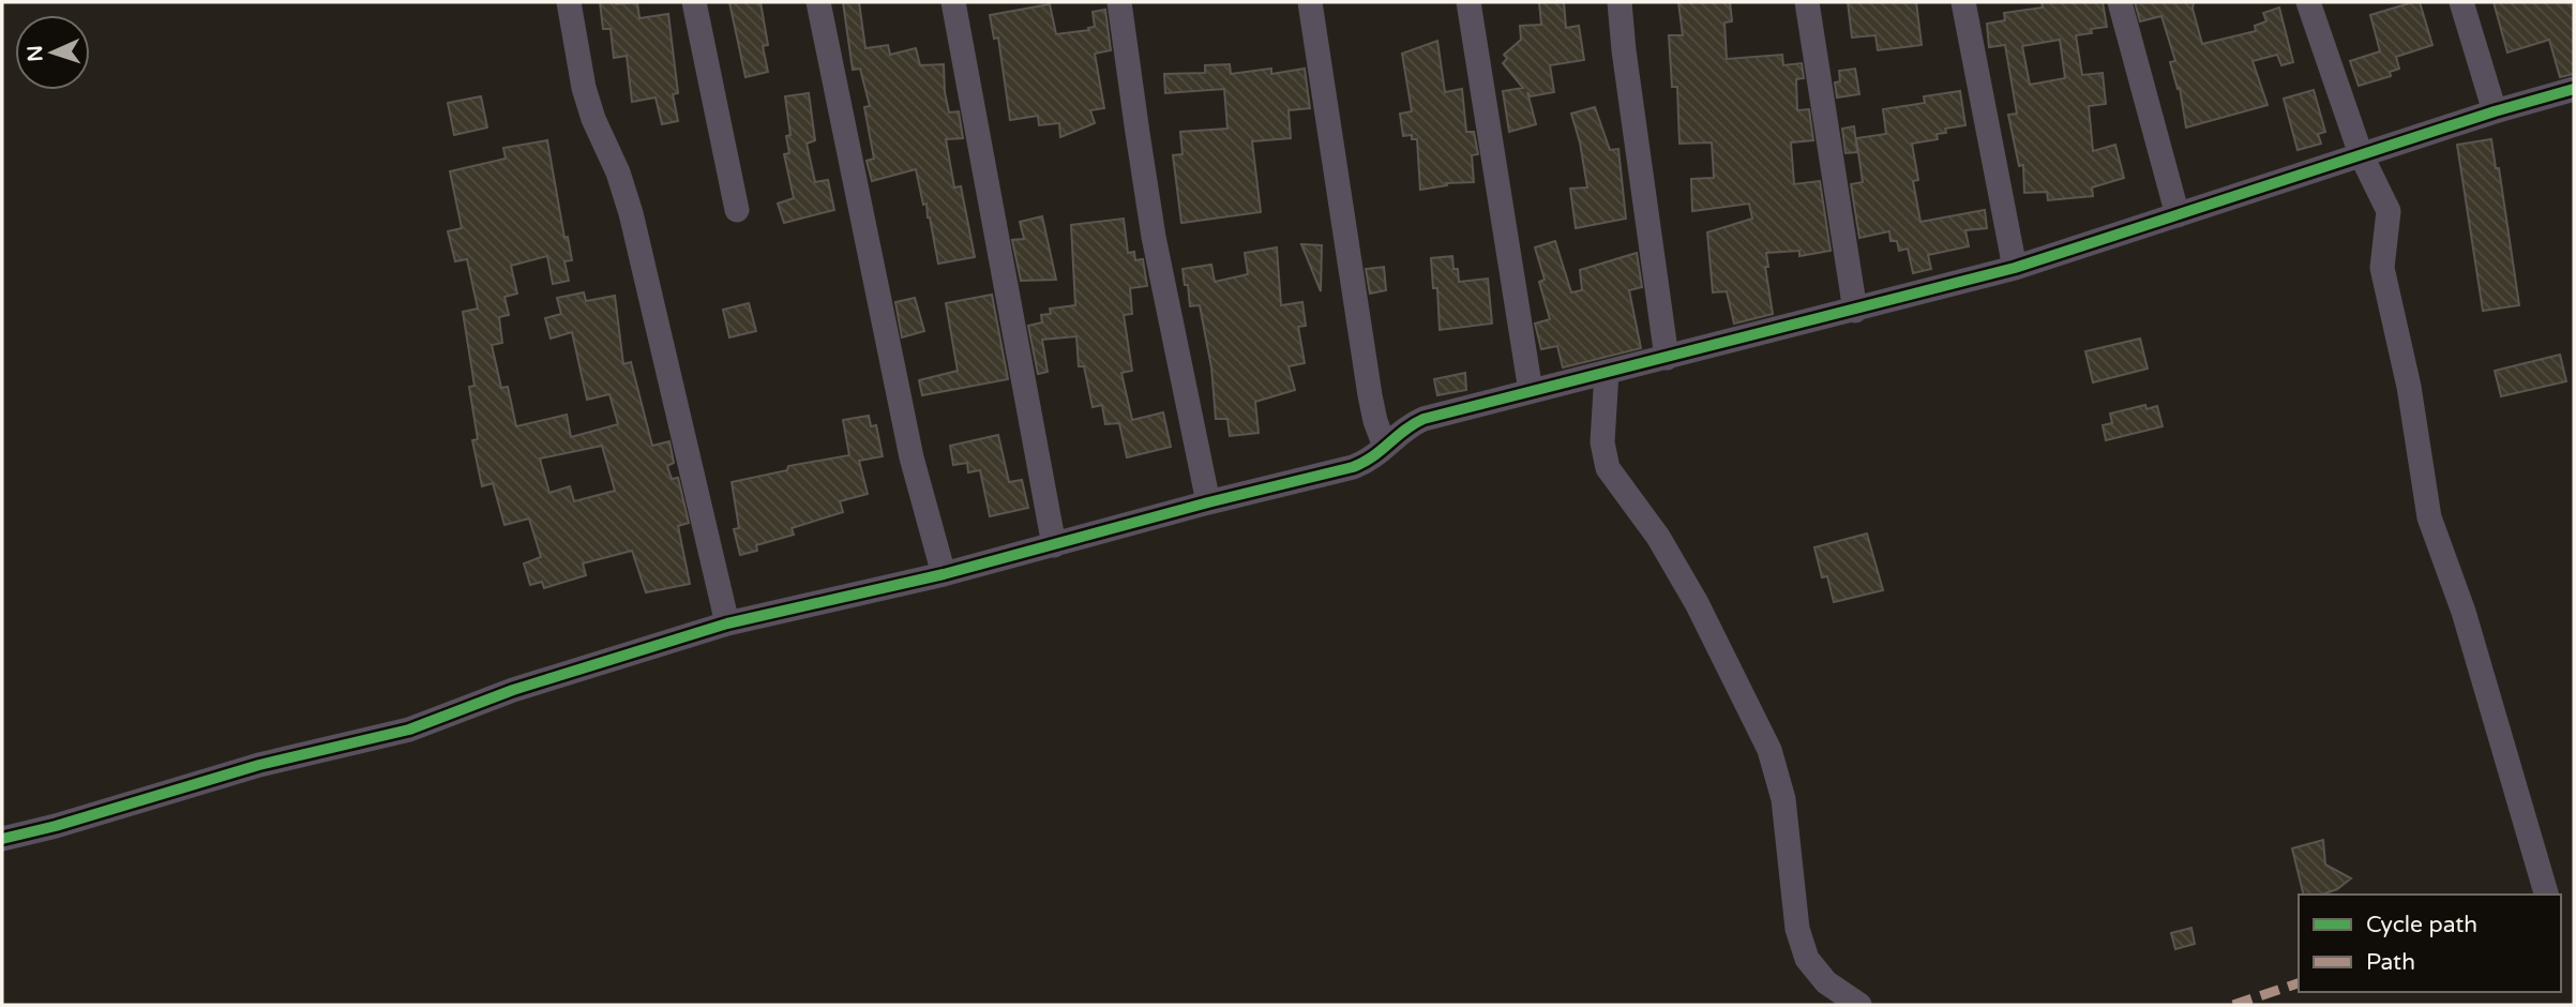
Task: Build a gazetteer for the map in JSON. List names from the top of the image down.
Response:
{
  "legend": ["Cycle path", "Path"],
  "north": "left"
}
